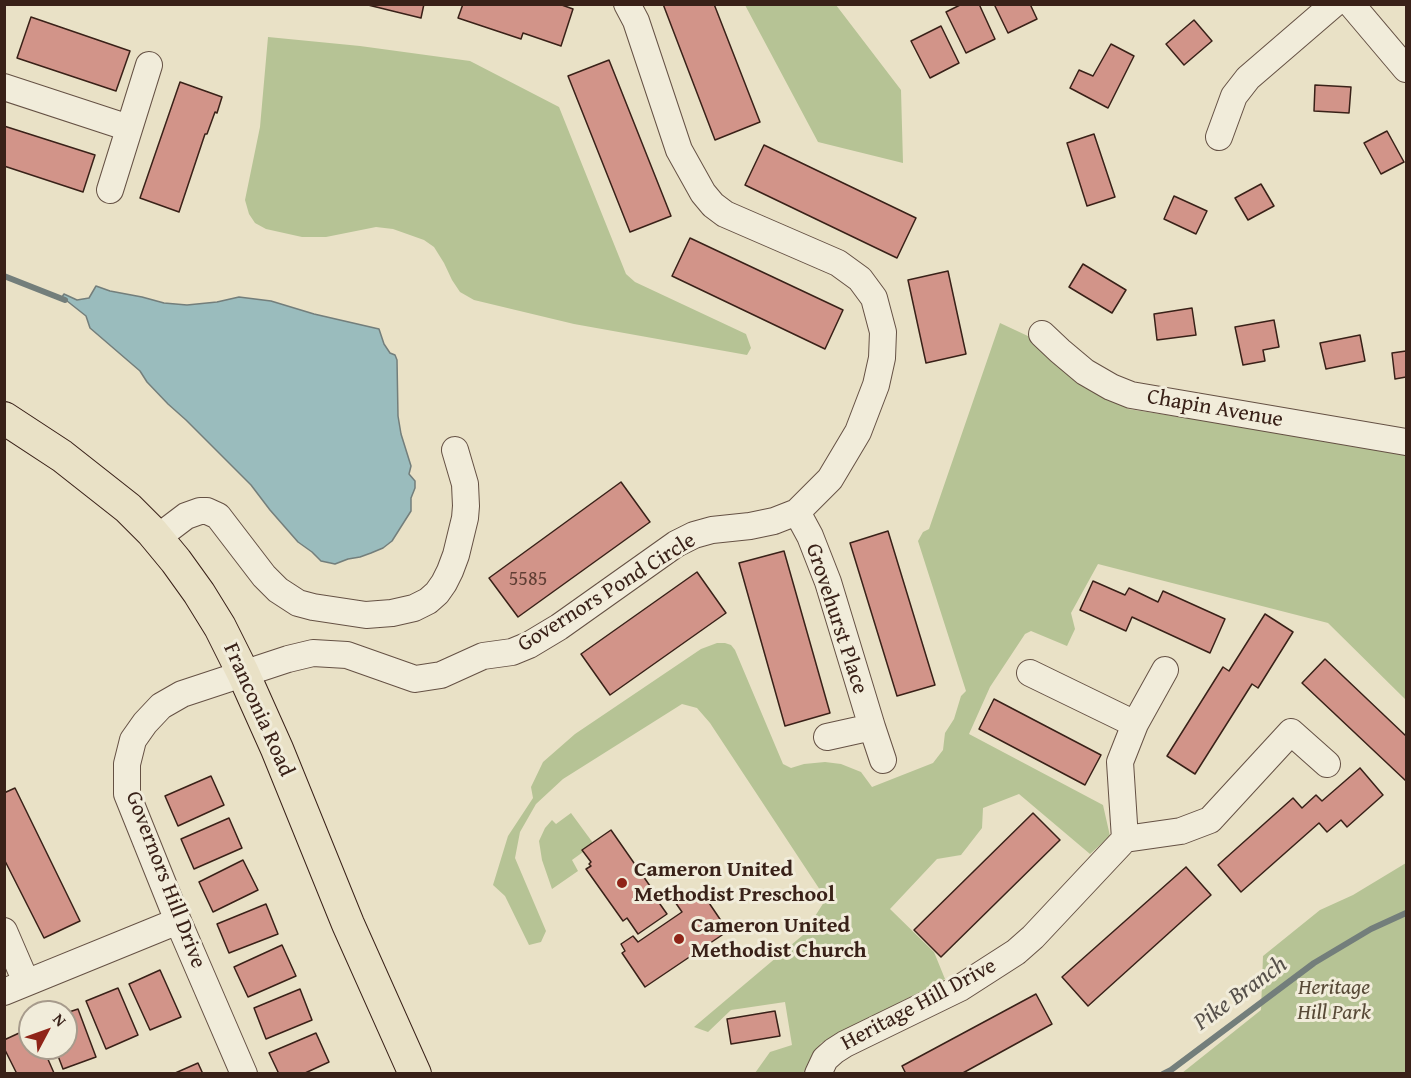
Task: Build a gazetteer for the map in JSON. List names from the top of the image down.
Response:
{
  "streets": {
    "main road": ["Franconia Road"],
    "street": [
      "Chapin Avenue",
      "Governors Pond Circle",
      "Grovehurst Place",
      "Governors Hill Drive",
      "Heritage Hill Drive"
    ]
  },
  "crossings": [
    ["Governors Pond Circle", "Grovehurst Place"],
    ["Governors Pond Circle", "Franconia Road"],
    ["Governors Pond Circle", "Governors Hill Drive"],
    ["Franconia Road", "Governors Hill Drive"]
  ],
  "water": ["Pike Branch"],
  "parks": ["Heritage Hill Park"],
  "places": ["Cameron United Methodist Preschool", "Cameron United Methodist Church"],
  "house_numbers": ["5585"],
  "north": "top right"
}
